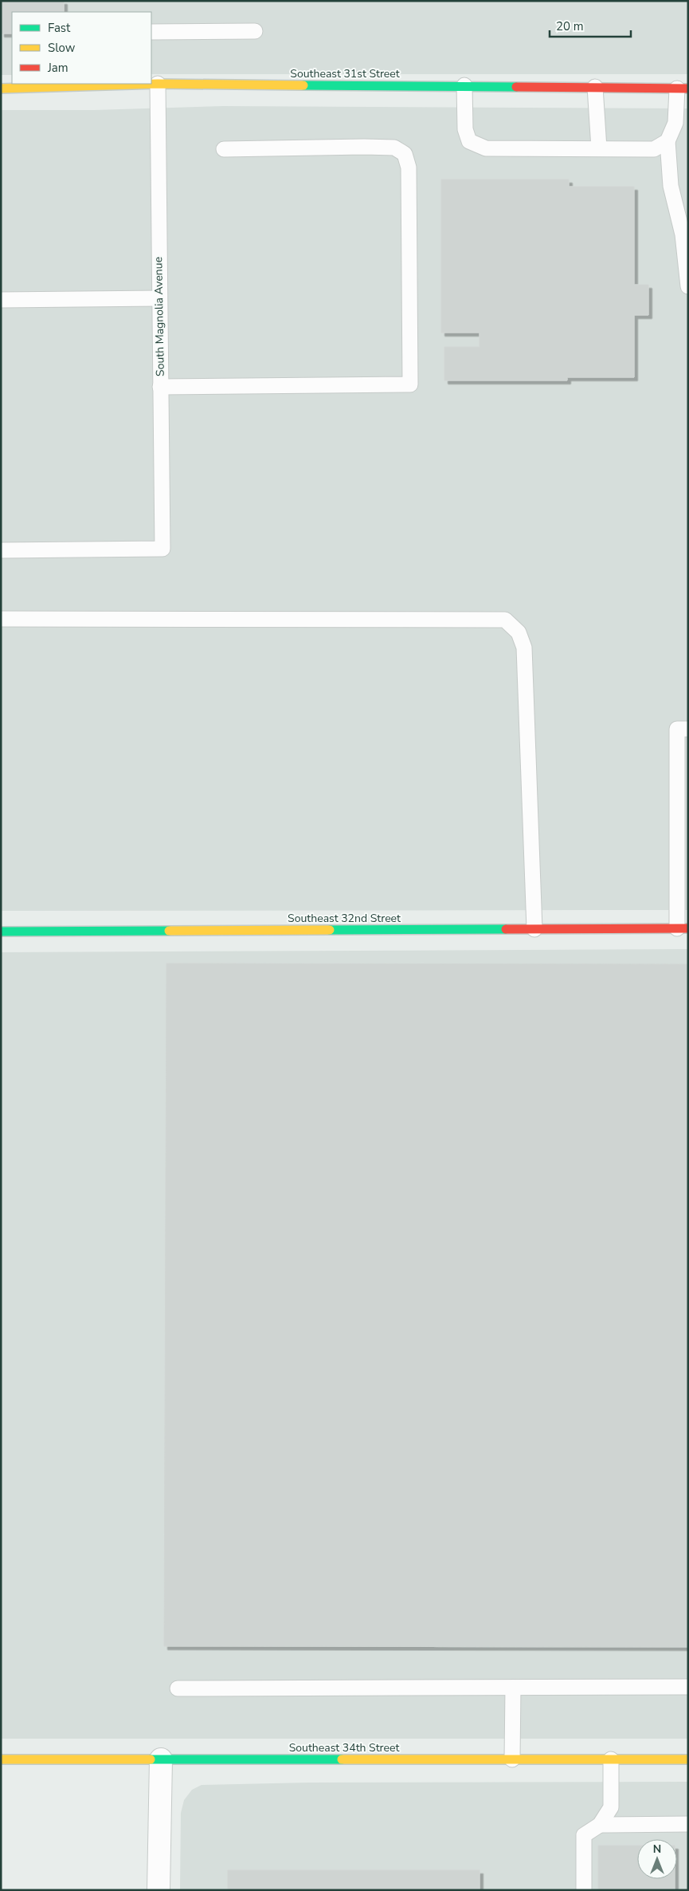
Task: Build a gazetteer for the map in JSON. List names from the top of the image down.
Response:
{
  "streets": {
    "street": ["Southeast 31st Street", "Southeast 32nd Street", "Southeast 34th Street"],
    "lane": ["South Magnolia Avenue"]
  },
  "crossings": [
    ["Southeast 31st Street", "South Magnolia Avenue"]
  ],
  "legend": ["Fast", "Slow", "Jam"],
  "scale_bar": "20 m",
  "north": "top"
}
